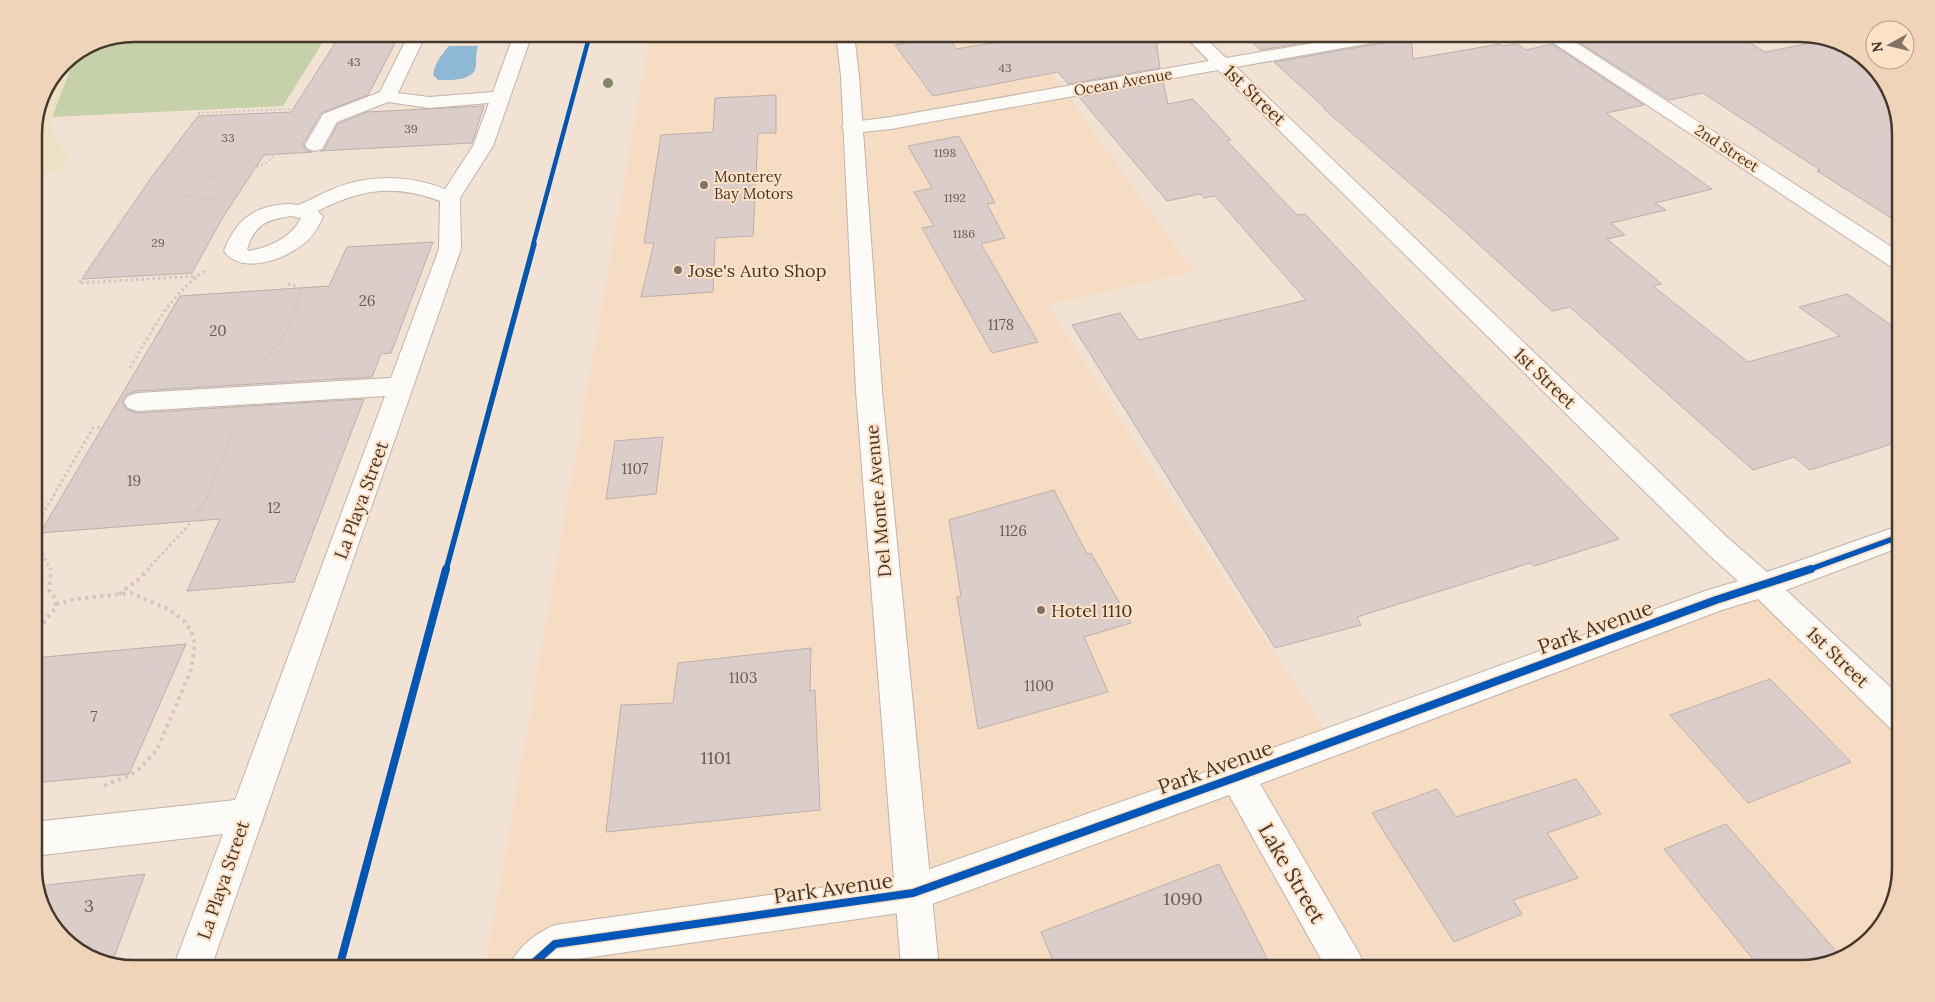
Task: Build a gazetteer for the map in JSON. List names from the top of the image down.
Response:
{
  "streets": {
    "street": [
      "Ocean Avenue",
      "1st Street",
      "2nd Street",
      "La Playa Street",
      "Del Monte Avenue",
      "Park Avenue",
      "Lake Street"
    ]
  },
  "crossings": [
    ["Ocean Avenue", "1st Street"],
    ["Ocean Avenue", "Del Monte Avenue"],
    ["1st Street", "Park Avenue"],
    ["Del Monte Avenue", "Park Avenue"],
    ["Park Avenue", "Lake Street"]
  ],
  "places": ["Monterey Bay Motors", "Jose's Auto Shop", "Hotel 1110"],
  "house_numbers": [
    "43",
    "43",
    "39",
    "33",
    "1198",
    "1192",
    "1186",
    "29",
    "26",
    "1178",
    "20",
    "1107",
    "19",
    "12",
    "1126",
    "1103",
    "1100",
    "7",
    "1101",
    "1090",
    "3"
  ],
  "north": "left"
}
